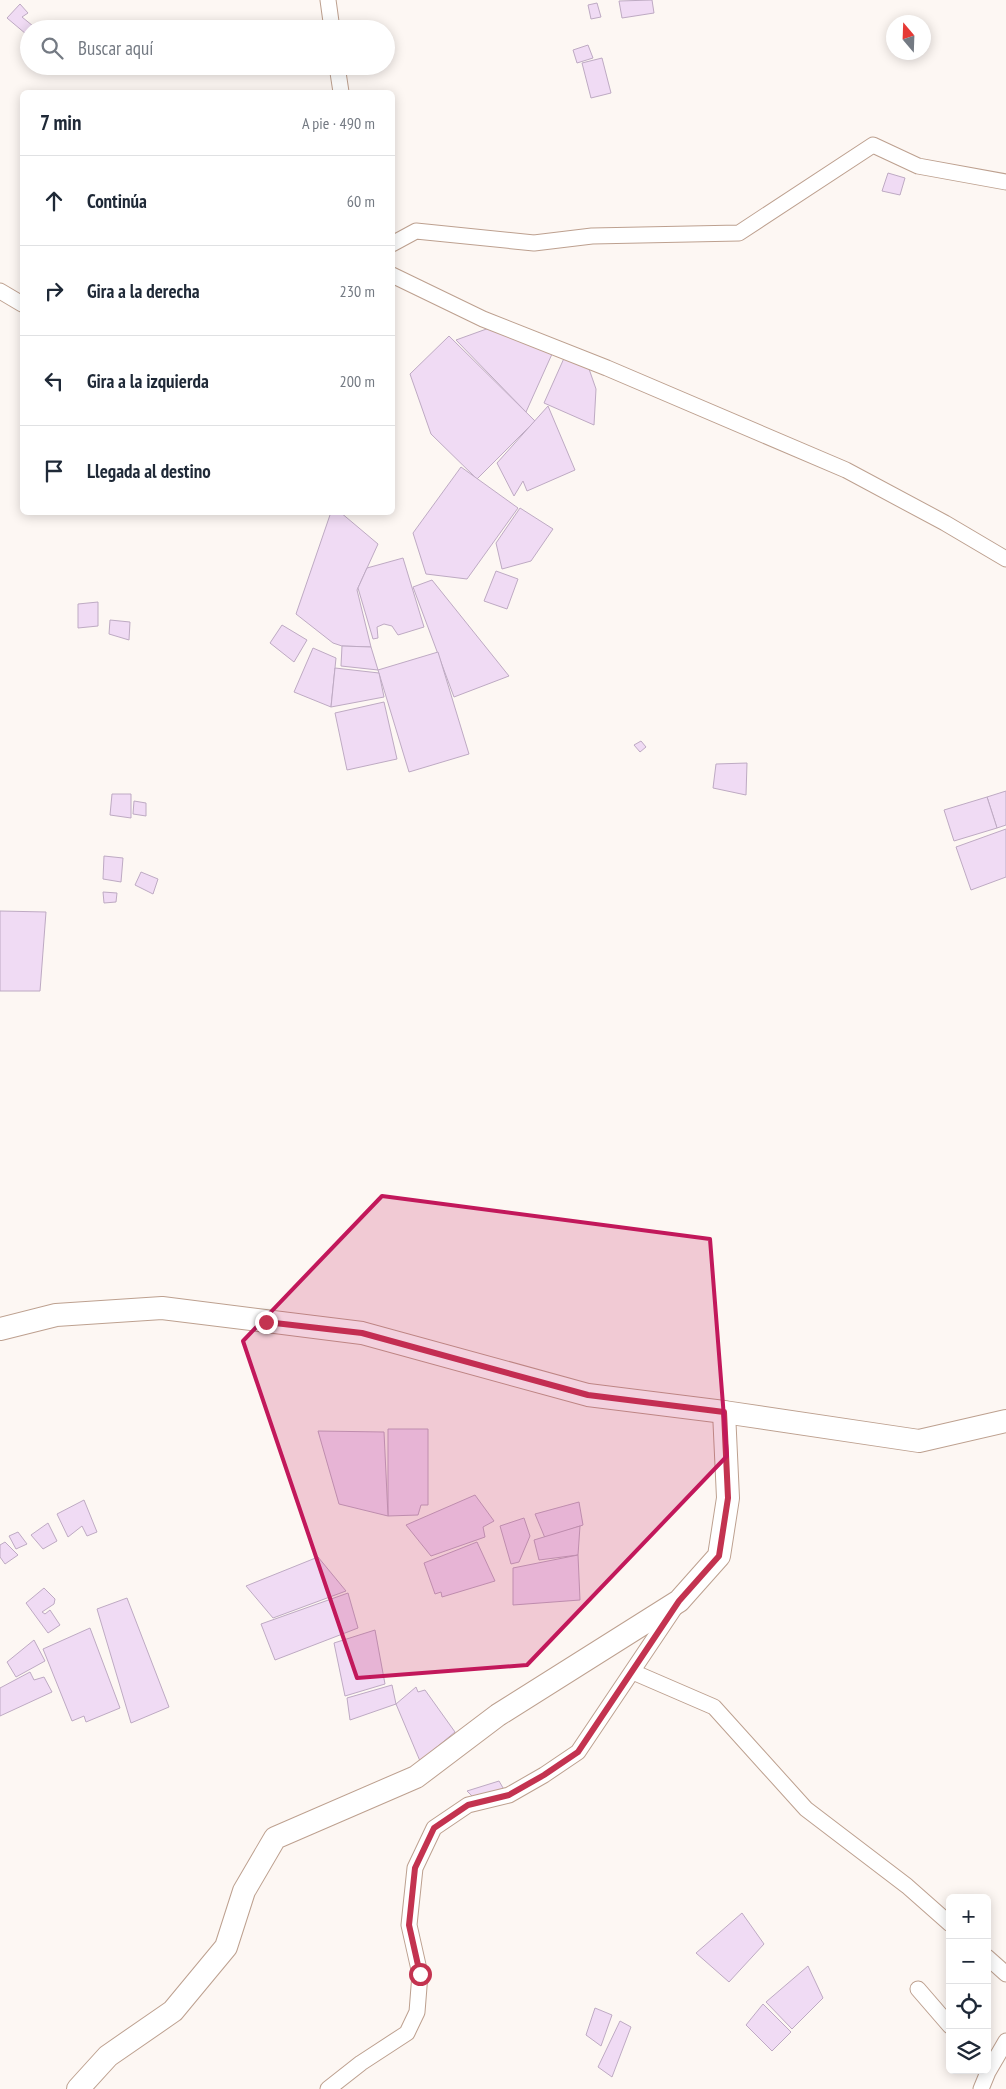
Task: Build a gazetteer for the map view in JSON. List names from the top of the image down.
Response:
{
  "north": "top",
  "page": {
    "search": "Buscar aquí",
    "heading": ["7 min", "A pie · 490 m"],
    "list": [
      ["Continúa", "60 m"],
      ["Gira a la derecha", "230 m"],
      ["Gira a la izquierda", "200 m"],
      "Llegada al destino"
    ],
    "map_buttons": ["+", "−"]
  }
}
